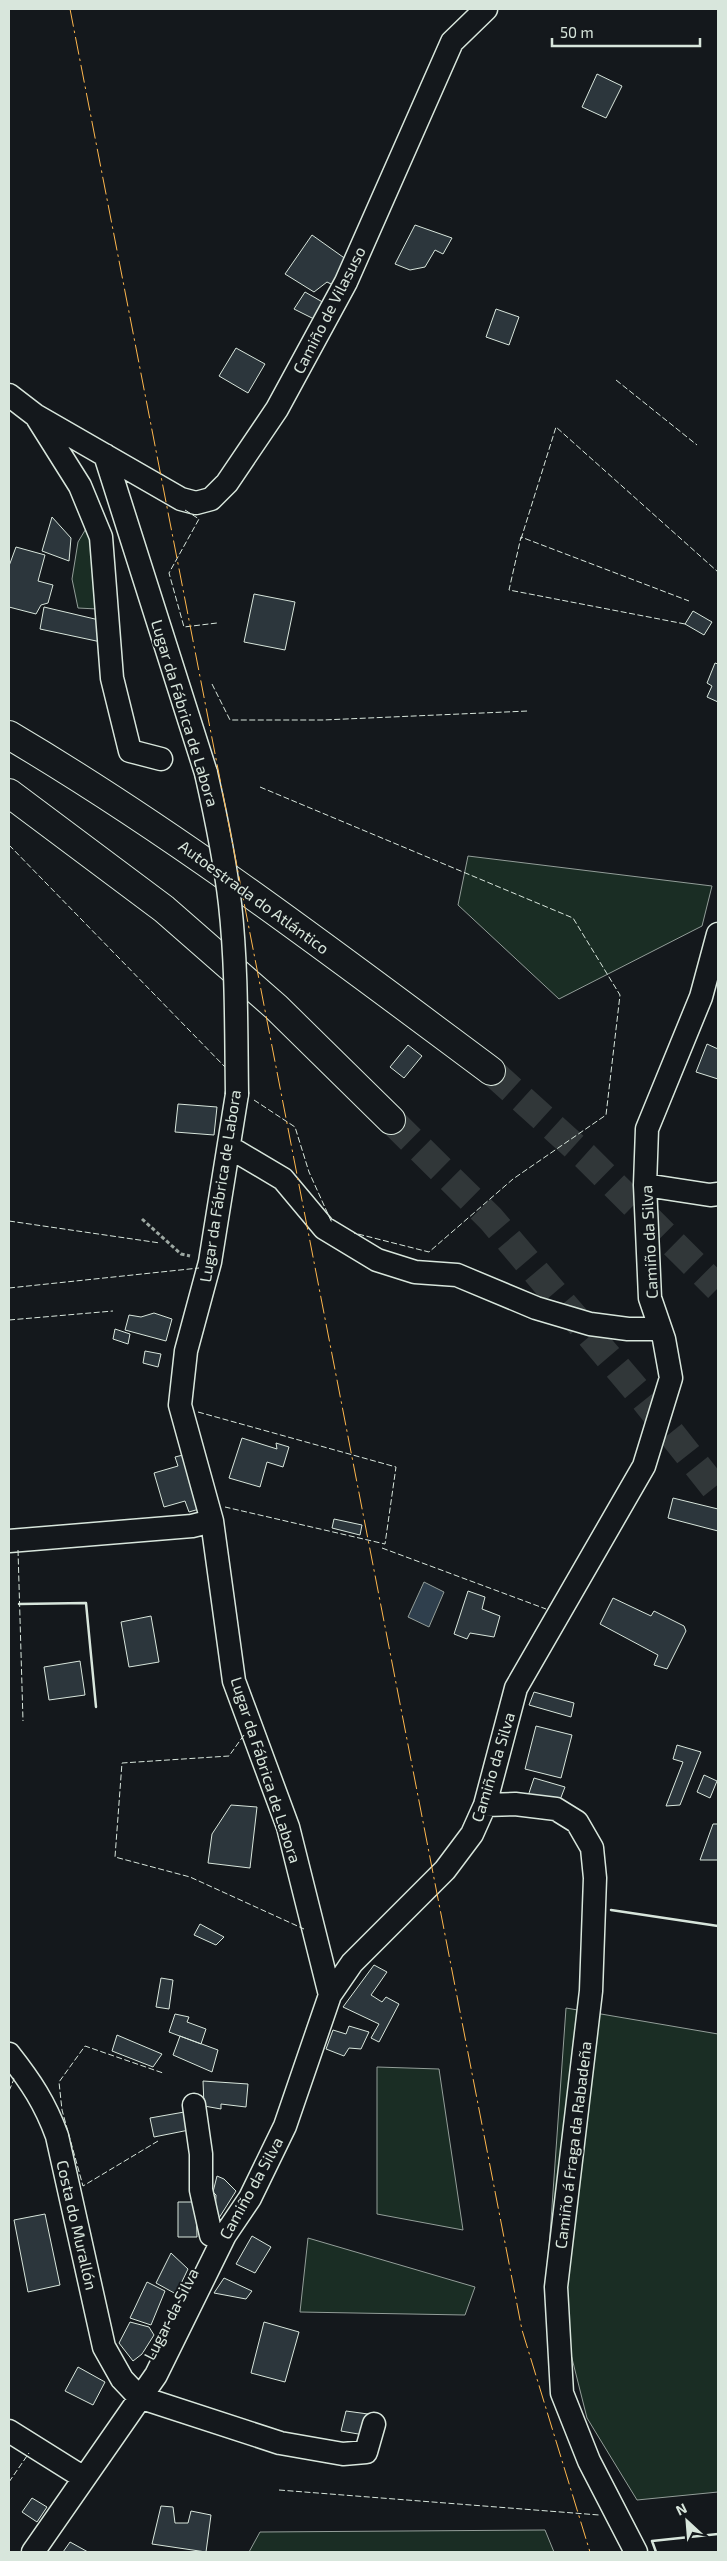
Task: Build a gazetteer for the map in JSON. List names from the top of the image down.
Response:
{
  "streets": {
    "highway": ["Autoestrada do Atlántico"],
    "street": [
      "Camiño de Vilasuso",
      "Lugar da Fábrica de Labora",
      "Camiño da Silva",
      "Camiño á Fraga da Rabadeña",
      "Costa do Murallón",
      "Lugar da Silva"
    ]
  },
  "crossings": [
    ["Camiño de Vilasuso", "Lugar da Fábrica de Labora"],
    ["Lugar da Fábrica de Labora", "Camiño da Silva"],
    ["Camiño da Silva", "Camiño á Fraga da Rabadeña"],
    ["Camiño da Silva", "Costa do Murallón"],
    ["Camiño da Silva", "Lugar da Silva"],
    ["Costa do Murallón", "Lugar da Silva"]
  ],
  "scale_bar": "50 m",
  "north": "top left"
}
